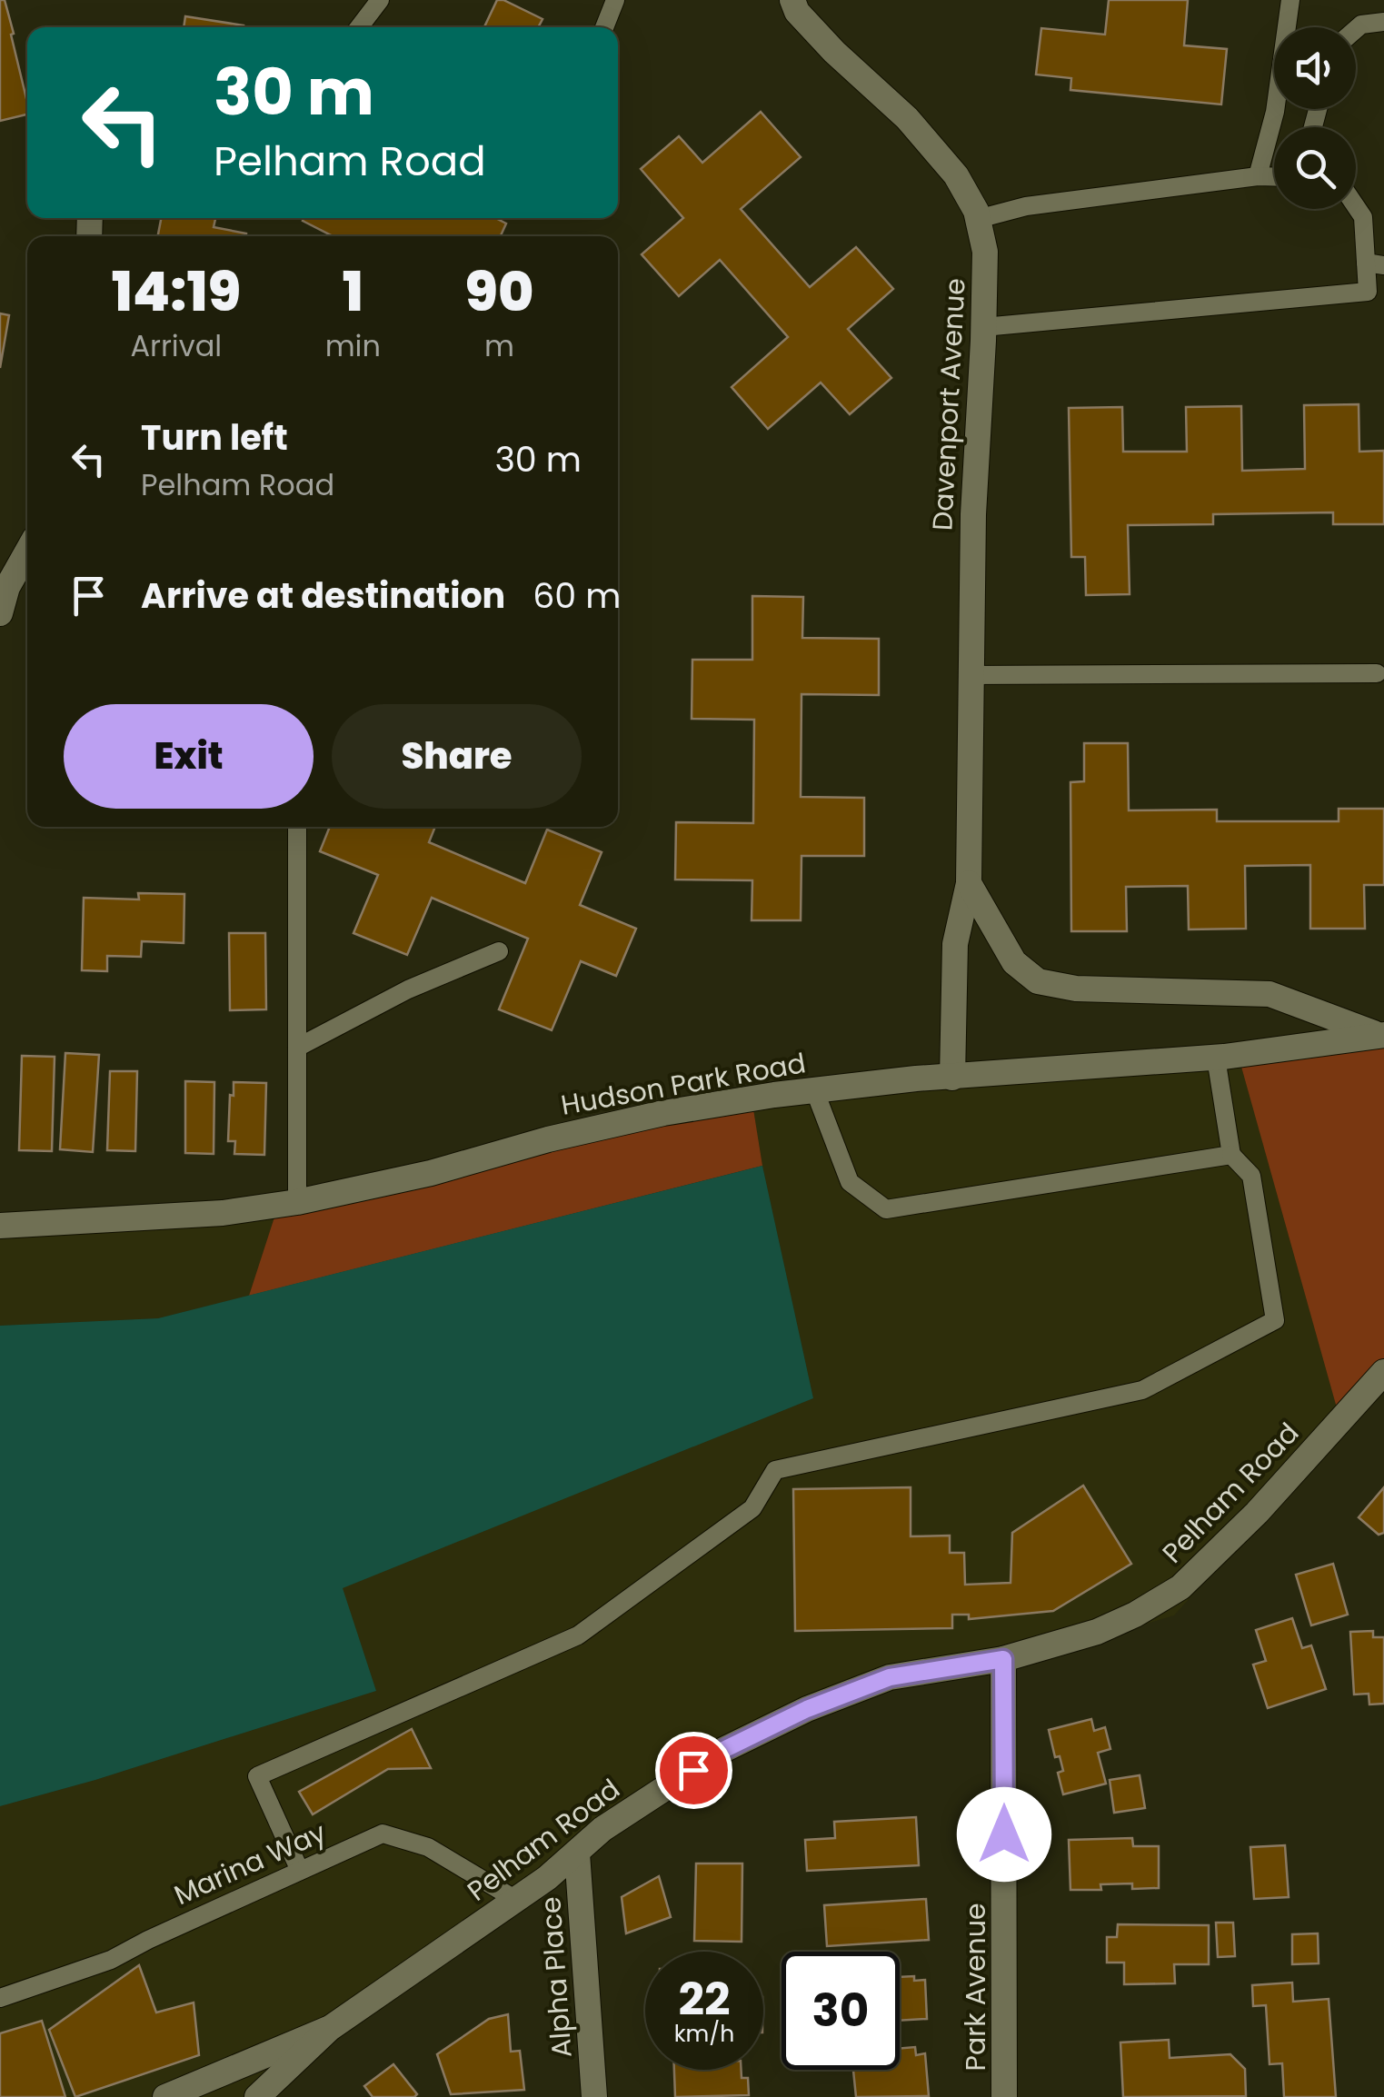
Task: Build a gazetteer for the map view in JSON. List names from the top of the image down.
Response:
{
  "streets": {
    "street": [
      "Davenport Avenue",
      "Hudson Park Road",
      "Pelham Road",
      "Alpha Place",
      "Park Avenue"
    ],
    "lane": ["Marina Way"]
  },
  "crossings": [
    ["Davenport Avenue", "Hudson Park Road"],
    ["Pelham Road", "Marina Way"],
    ["Pelham Road", "Alpha Place"],
    ["Pelham Road", "Park Avenue"]
  ],
  "page": {
    "turn": ["30 m", "Pelham Road"],
    "eta": [
      "14:19",
      "Arrival",
      "1",
      "min",
      "90",
      "m"
    ],
    "list": [
      {
        "name": "Turn left",
        "note": "Pelham Road",
        "value": "30 m"
      },
      {
        "name": "Arrive at destination",
        "value": "60 m"
      }
    ],
    "buttons": ["Exit", "Share"],
    "speed": "22 km/h",
    "limit": "30"
  }
}
